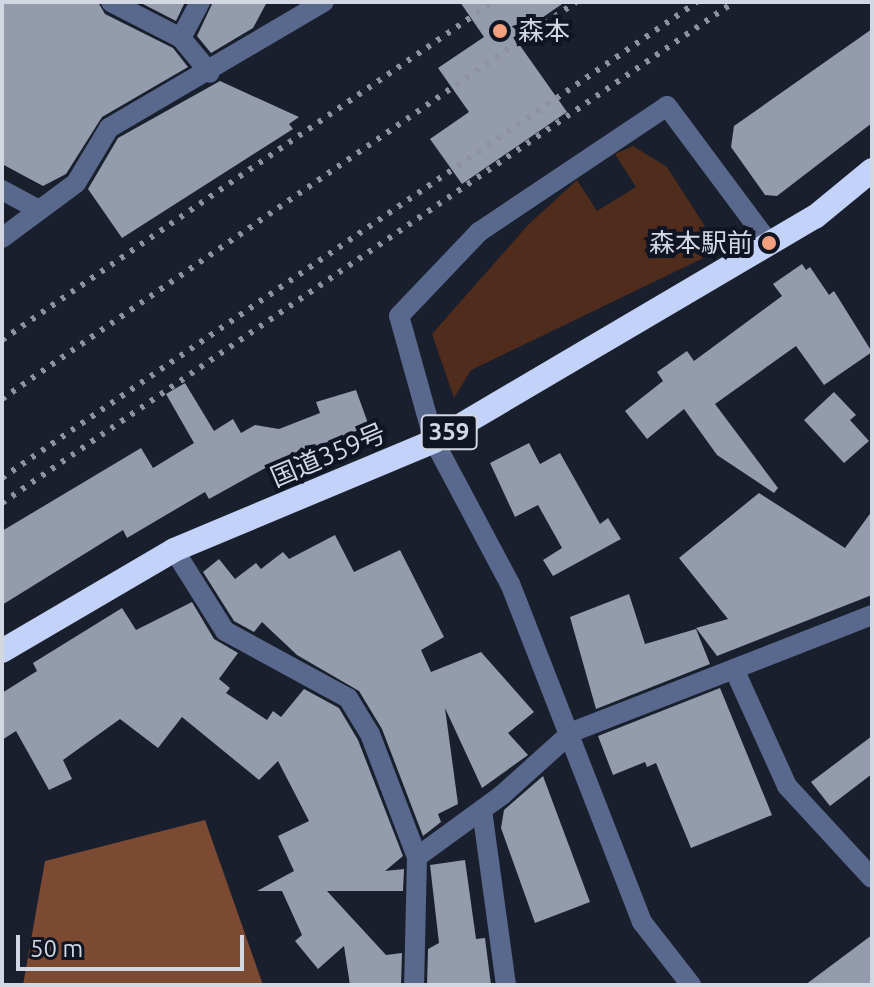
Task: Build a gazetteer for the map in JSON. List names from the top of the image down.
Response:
{
  "streets": {
    "highway": ["359", "国道359号"]
  },
  "places": ["森本", "森本駅前"],
  "scale_bar": "50 m"
}
